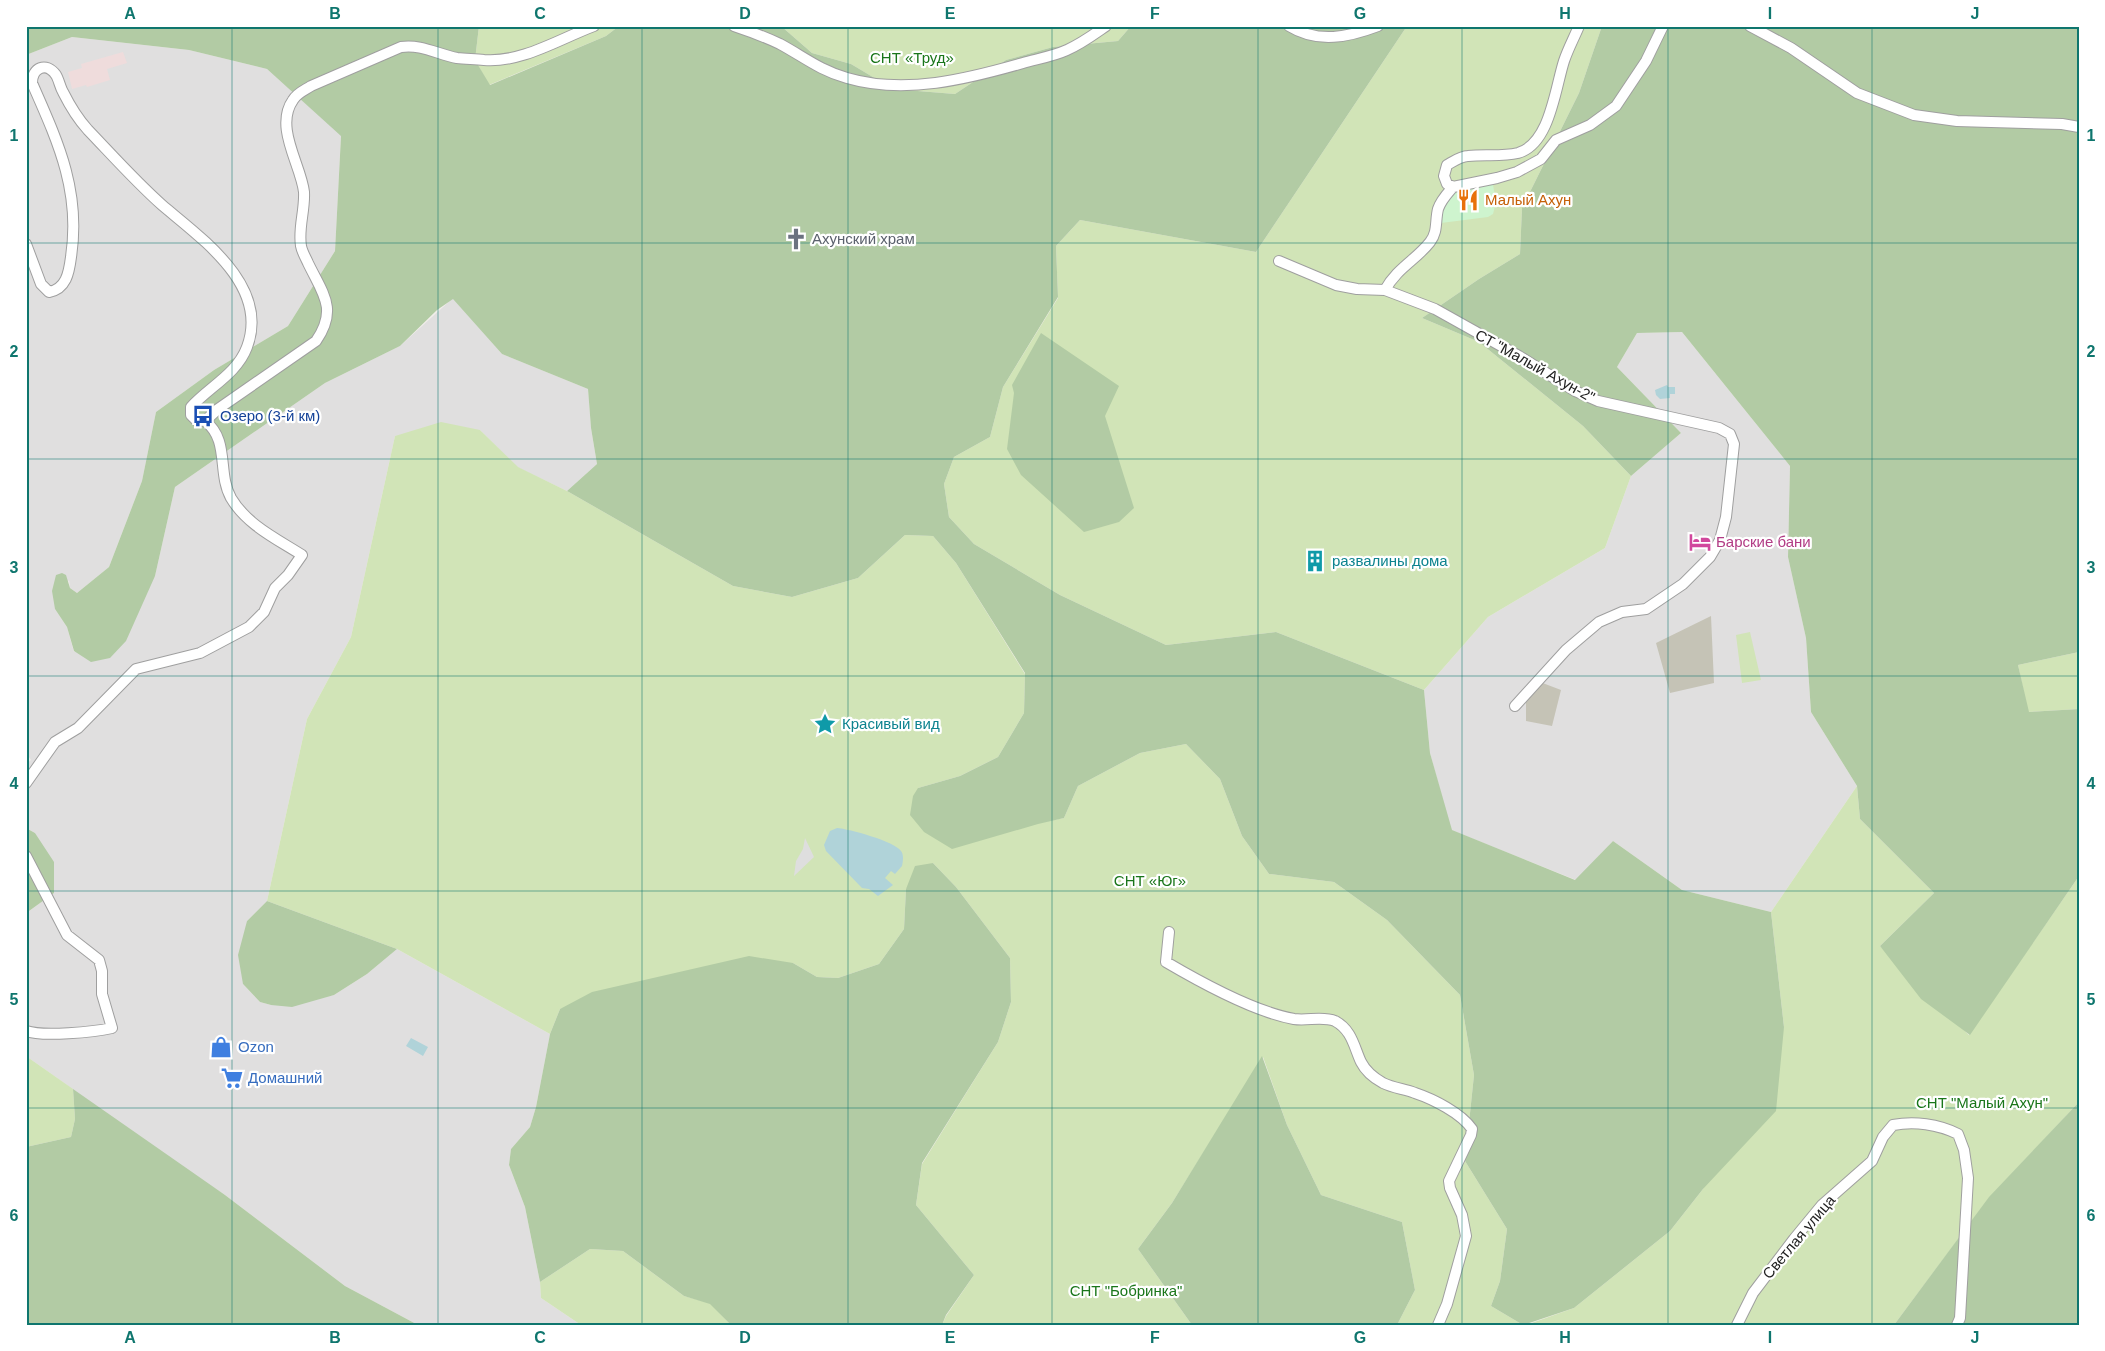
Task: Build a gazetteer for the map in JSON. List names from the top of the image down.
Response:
{
  "streets": {
    "street": ["СТ \"Малый Ахун-2\"", "Светлая улица"]
  },
  "parks": [
    "СНТ «Труд»",
    "СНТ «Юг»",
    "СНТ \"Малый Ахун\"",
    "СНТ \"Бобринка\""
  ],
  "places": {
    "restaurant": ["Малый Ахун"],
    "church": ["Ахунский храм"],
    "bus stop": ["Озеро (3-й км)"],
    "hotel": ["Барские бани"],
    "building": ["развалины дома"],
    "place": ["Красивый вид"],
    "shop": ["Ozon"],
    "supermarket": ["Домашний"]
  },
  "grid": {
    "columns": [
      "A",
      "B",
      "C",
      "D",
      "E",
      "F",
      "G",
      "H",
      "I",
      "J"
    ],
    "rows": [
      "1",
      "2",
      "3",
      "4",
      "5",
      "6"
    ]
  }
}
